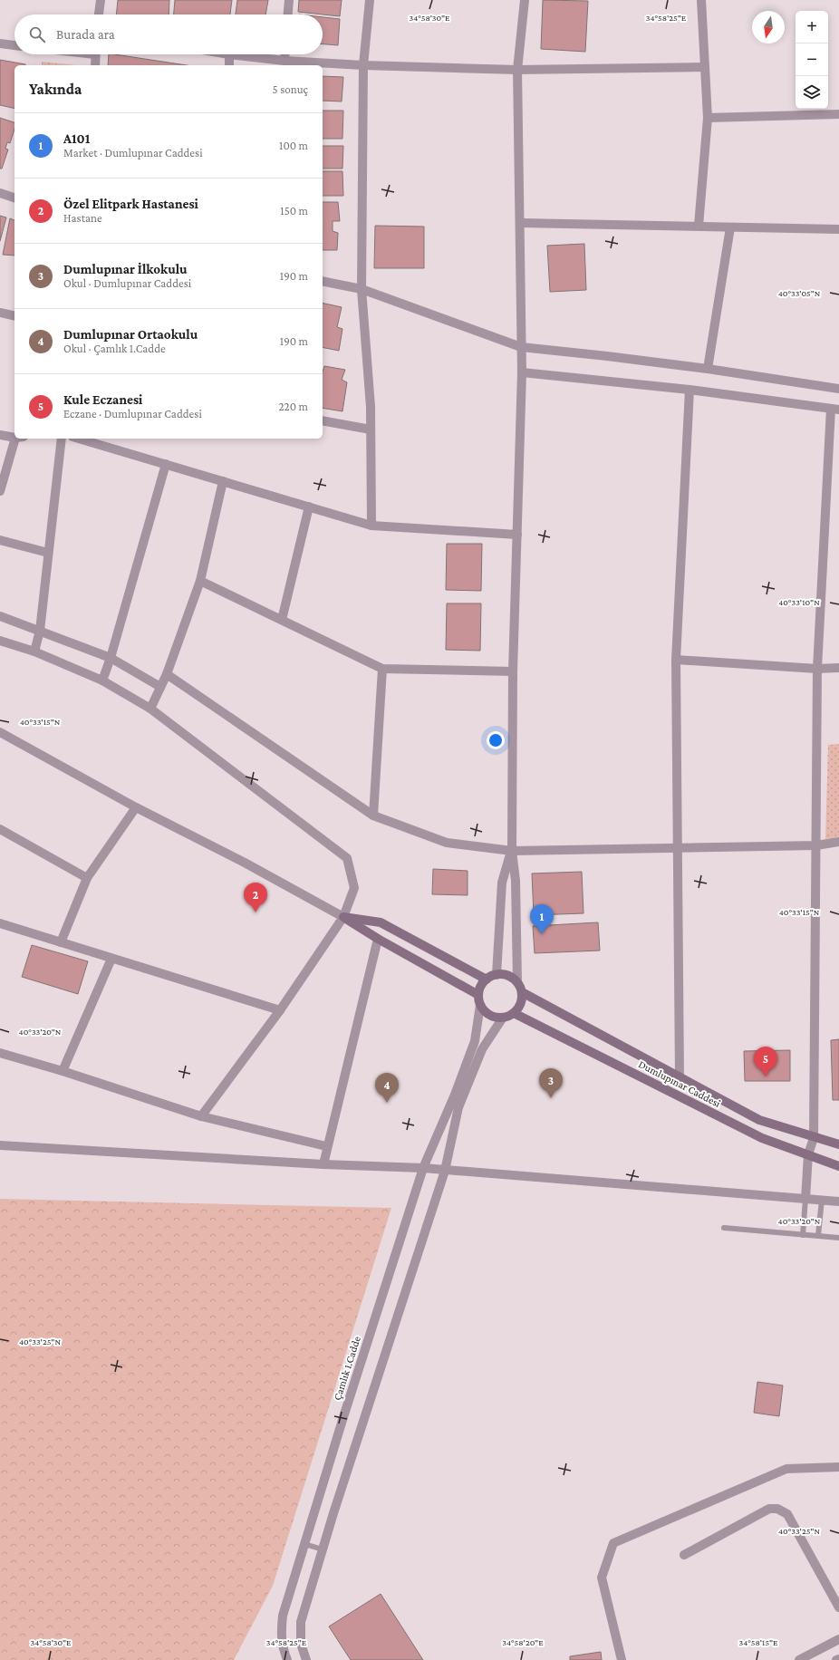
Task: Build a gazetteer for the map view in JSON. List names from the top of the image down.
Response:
{
  "streets": {
    "main road": ["Dumlupınar Caddesi"],
    "street": ["Çamlık 1.Cadde"]
  },
  "crossings": [
    ["Dumlupınar Caddesi", "Çamlık 1.Cadde"]
  ],
  "north": "bottom",
  "page": {
    "map_buttons": ["+", "−"],
    "search": "Burada ara",
    "heading": ["Yakında", "5 sonuç"],
    "list": [
      {
        "mark": "1",
        "name": "A101",
        "note": "Market · Dumlupınar Caddesi",
        "value": "100 m"
      },
      {
        "mark": "2",
        "name": "Özel Elitpark Hastanesi",
        "note": "Hastane",
        "value": "150 m"
      },
      {
        "mark": "3",
        "name": "Dumlupınar İlkokulu",
        "note": "Okul · Dumlupınar Caddesi",
        "value": "190 m"
      },
      {
        "mark": "4",
        "name": "Dumlupınar Ortaokulu",
        "note": "Okul · Çamlık 1.Cadde",
        "value": "190 m"
      },
      {
        "mark": "5",
        "name": "Kule Eczanesi",
        "note": "Eczane · Dumlupınar Caddesi",
        "value": "220 m"
      }
    ],
    "pins": [
      "2",
      "1",
      "5",
      "3",
      "4"
    ]
  },
  "coordinates": [
    "34°58'30\"E",
    "34°58'25\"E",
    "40°33'05\"N",
    "40°33'10\"N",
    "40°33'15\"N",
    "40°33'20\"N",
    "40°33'25\"N",
    "34°58'20\"E",
    "34°58'15\"E"
  ]
}
